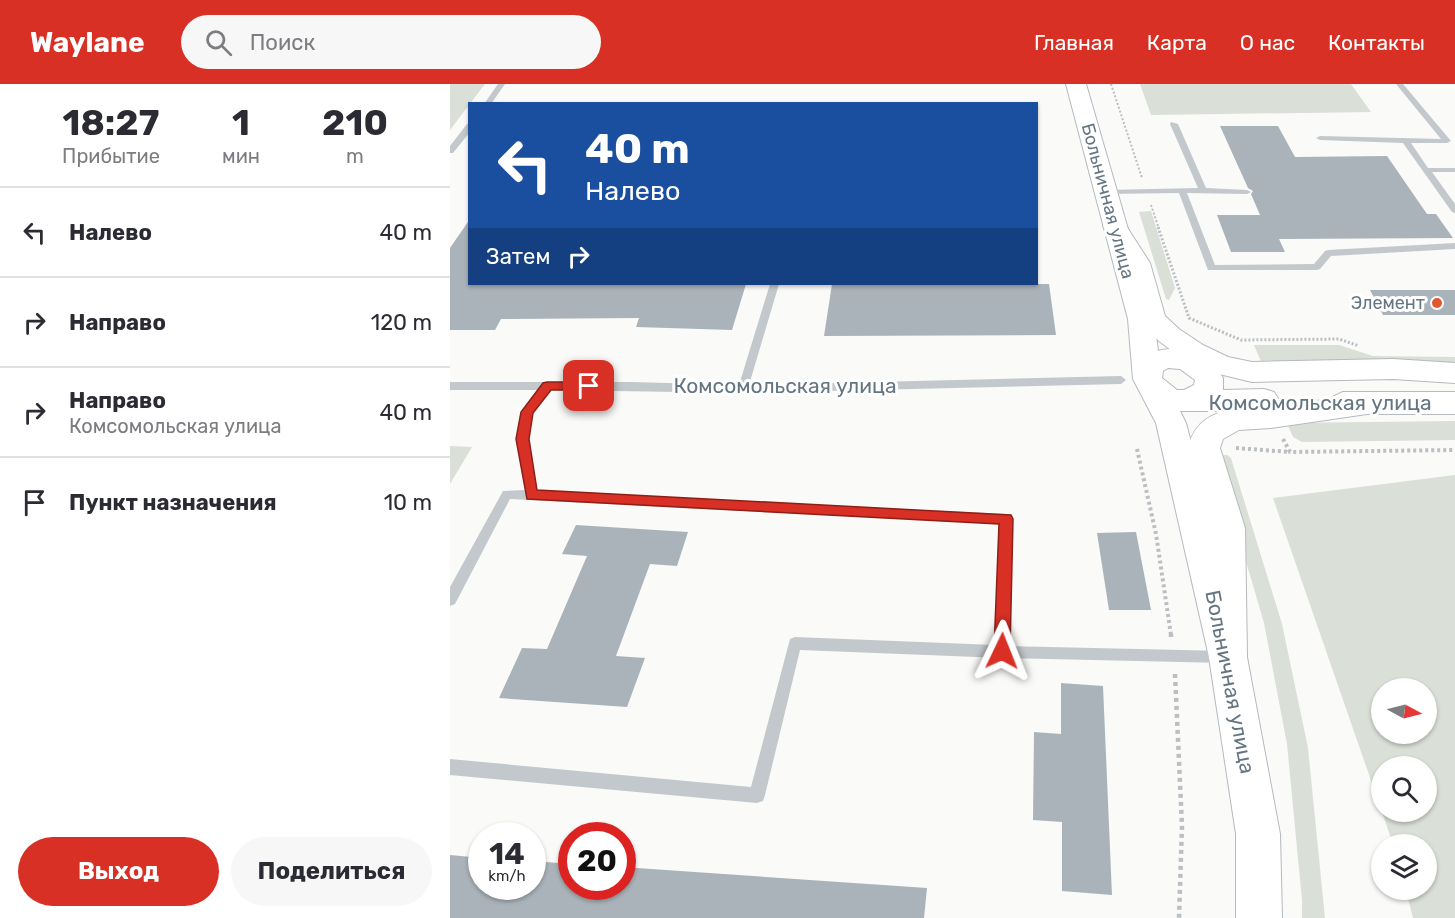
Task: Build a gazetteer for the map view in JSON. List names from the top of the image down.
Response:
{
  "streets": {
    "main road": ["Больничная улица", "Комсомольская улица"]
  },
  "crossings": [
    ["Больничная улица", "Комсомольская улица"]
  ],
  "places": ["Элемент"],
  "north": "right",
  "page": {
    "header": "Waylane",
    "search": "Поиск",
    "nav": [
      "Главная",
      "Карта",
      "О нас",
      "Контакты"
    ],
    "eta": [
      "18:27",
      "Прибытие",
      "1",
      "мин",
      "210",
      "m"
    ],
    "turn": ["40 m", "Налево"],
    "list": [
      {
        "name": "Налево",
        "value": "40 m"
      },
      {
        "name": "Направо",
        "value": "120 m"
      },
      {
        "name": "Направо",
        "note": "Комсомольская улица",
        "value": "40 m"
      },
      {
        "name": "Пункт назначения",
        "value": "10 m"
      }
    ],
    "then": "Затем",
    "speed": "14 km/h",
    "limit": "20",
    "buttons": ["Выход", "Поделиться"]
  }
}
